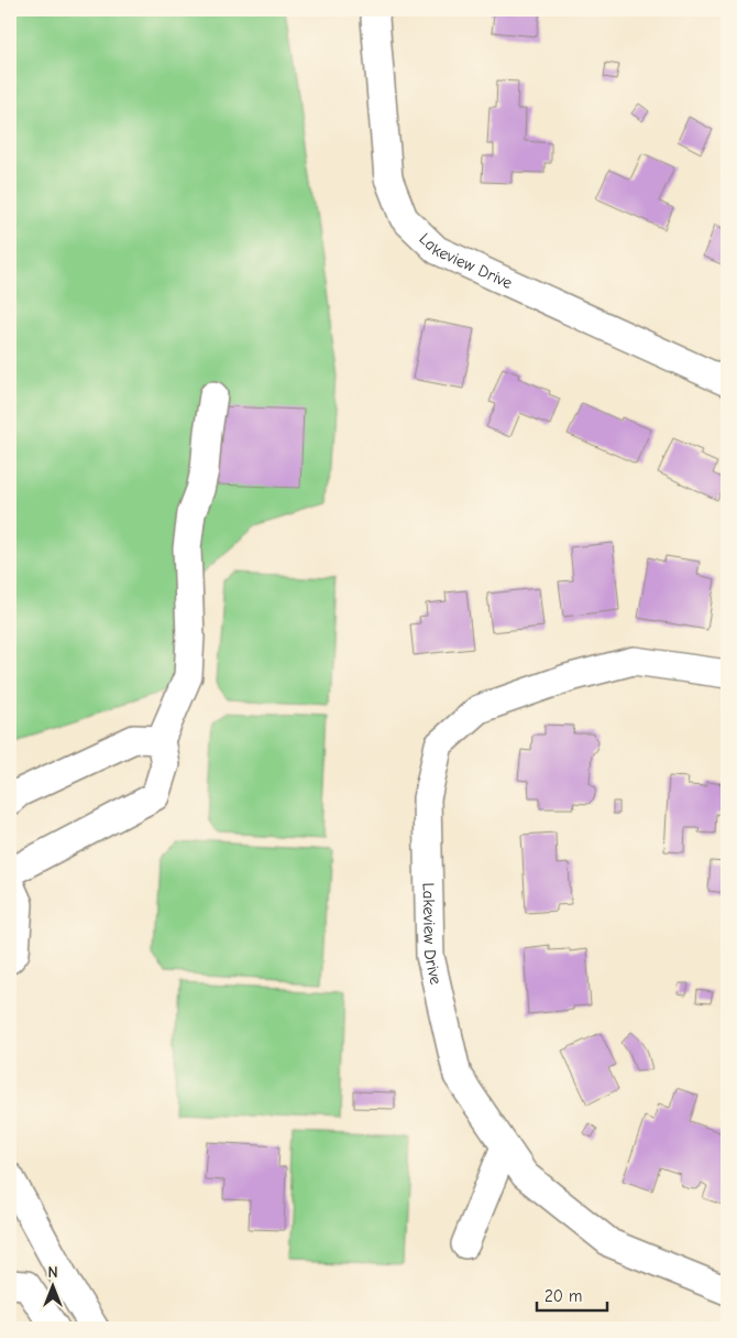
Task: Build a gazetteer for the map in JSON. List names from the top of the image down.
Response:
{
  "streets": {
    "street": ["Lakeview Drive"]
  },
  "scale_bar": "20 m",
  "north": "top"
}
